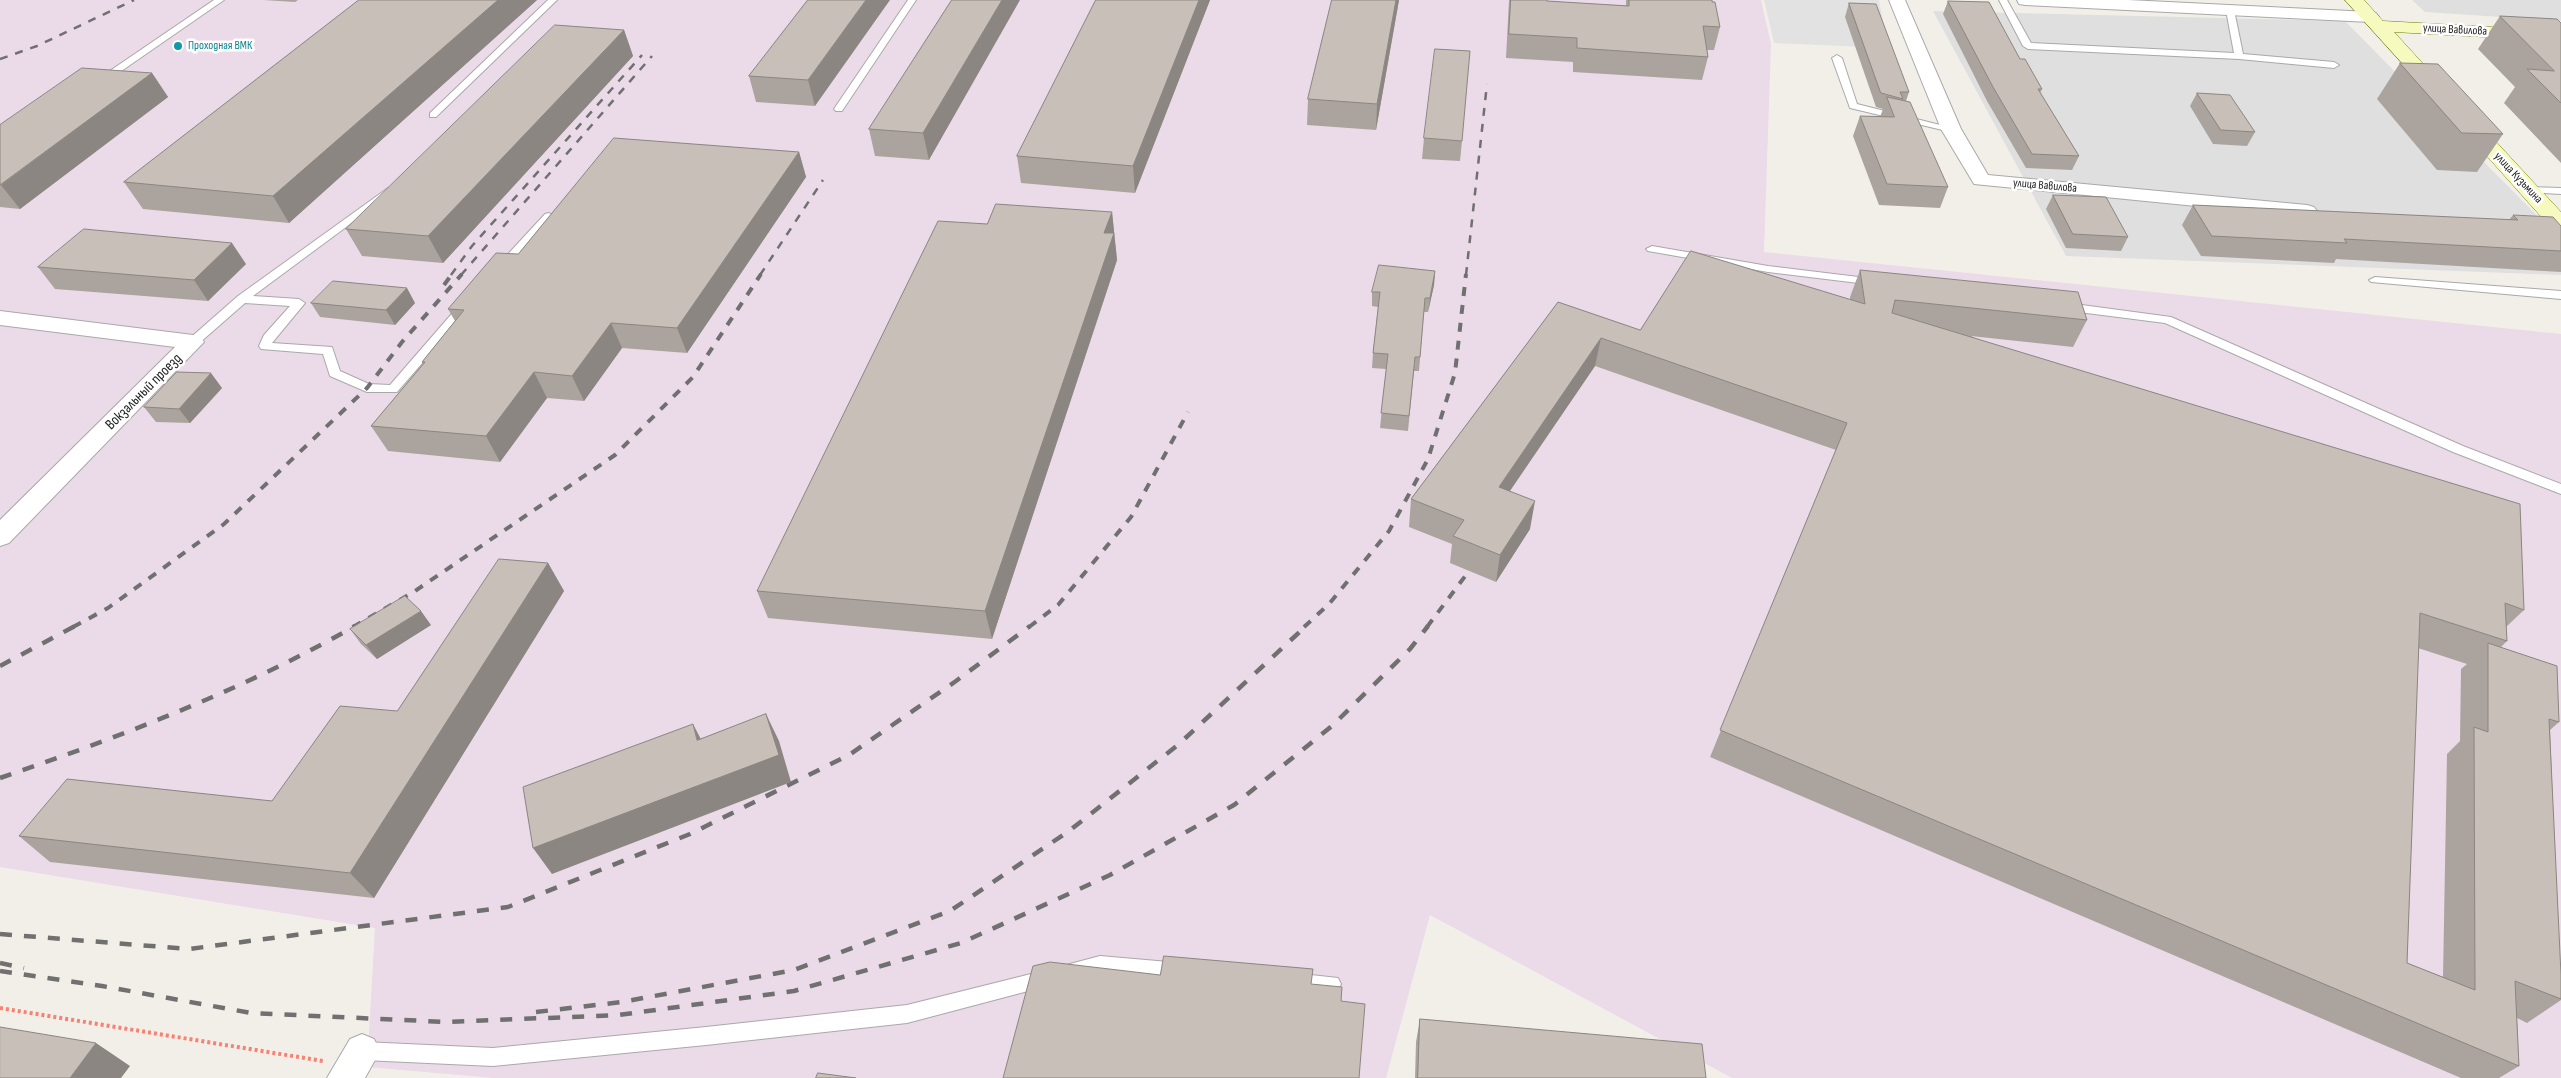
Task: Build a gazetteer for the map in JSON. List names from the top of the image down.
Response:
{
  "streets": {
    "main road": ["улица Вавилова", "улица Кузьмина"],
    "street": ["Вокзальный проезд"]
  },
  "crossings": [
    ["улица Вавилова", "улица Кузьмина"]
  ],
  "places": ["Проходная ВМК"]
}
